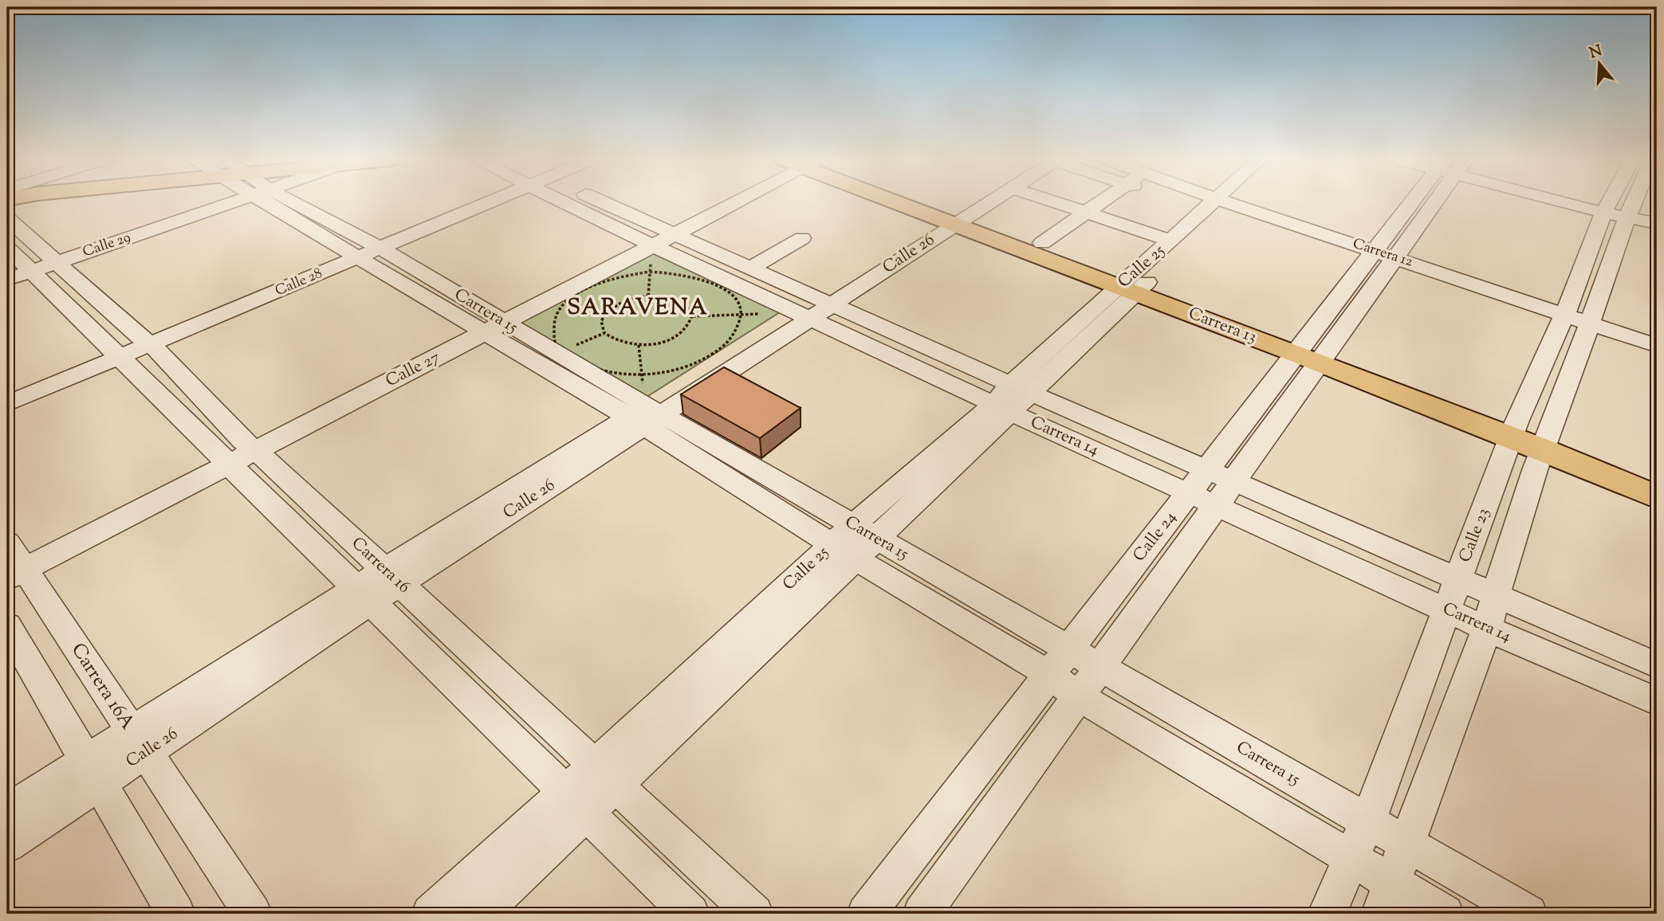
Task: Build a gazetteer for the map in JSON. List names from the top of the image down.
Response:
{
  "streets": {
    "main road": ["Carrera 13"],
    "street": [
      "Calle 29",
      "Carrera 12",
      "Calle 26",
      "Calle 25",
      "Calle 28",
      "Carrera 15",
      "Calle 27",
      "Carrera 14",
      "Calle 23",
      "Calle 24",
      "Carrera 16",
      "Carrera 16A"
    ]
  },
  "crossings": [
    ["Calle 29", "Carrera 16"],
    ["Carrera 12", "Calle 23"],
    ["Carrera 12", "Calle 24"],
    ["Calle 26", "Carrera 15"],
    ["Calle 26", "Carrera 13"],
    ["Calle 26", "Carrera 14"],
    ["Calle 26", "Carrera 16"],
    ["Calle 26", "Carrera 16A"],
    ["Calle 25", "Carrera 15"],
    ["Calle 25", "Carrera 13"],
    ["Calle 25", "Carrera 14"],
    ["Calle 25", "Carrera 16"],
    ["Calle 28", "Carrera 15"],
    ["Calle 28", "Carrera 16"],
    ["Carrera 15", "Calle 27"],
    ["Carrera 15", "Calle 23"],
    ["Carrera 15", "Calle 24"],
    ["Carrera 13", "Calle 23"],
    ["Carrera 13", "Calle 24"],
    ["Calle 27", "Carrera 14"],
    ["Calle 27", "Carrera 16"],
    ["Calle 27", "Carrera 16A"],
    ["Carrera 14", "Calle 23"],
    ["Carrera 14", "Calle 24"]
  ],
  "districts": ["SARAVENA"],
  "north": "top"
}
